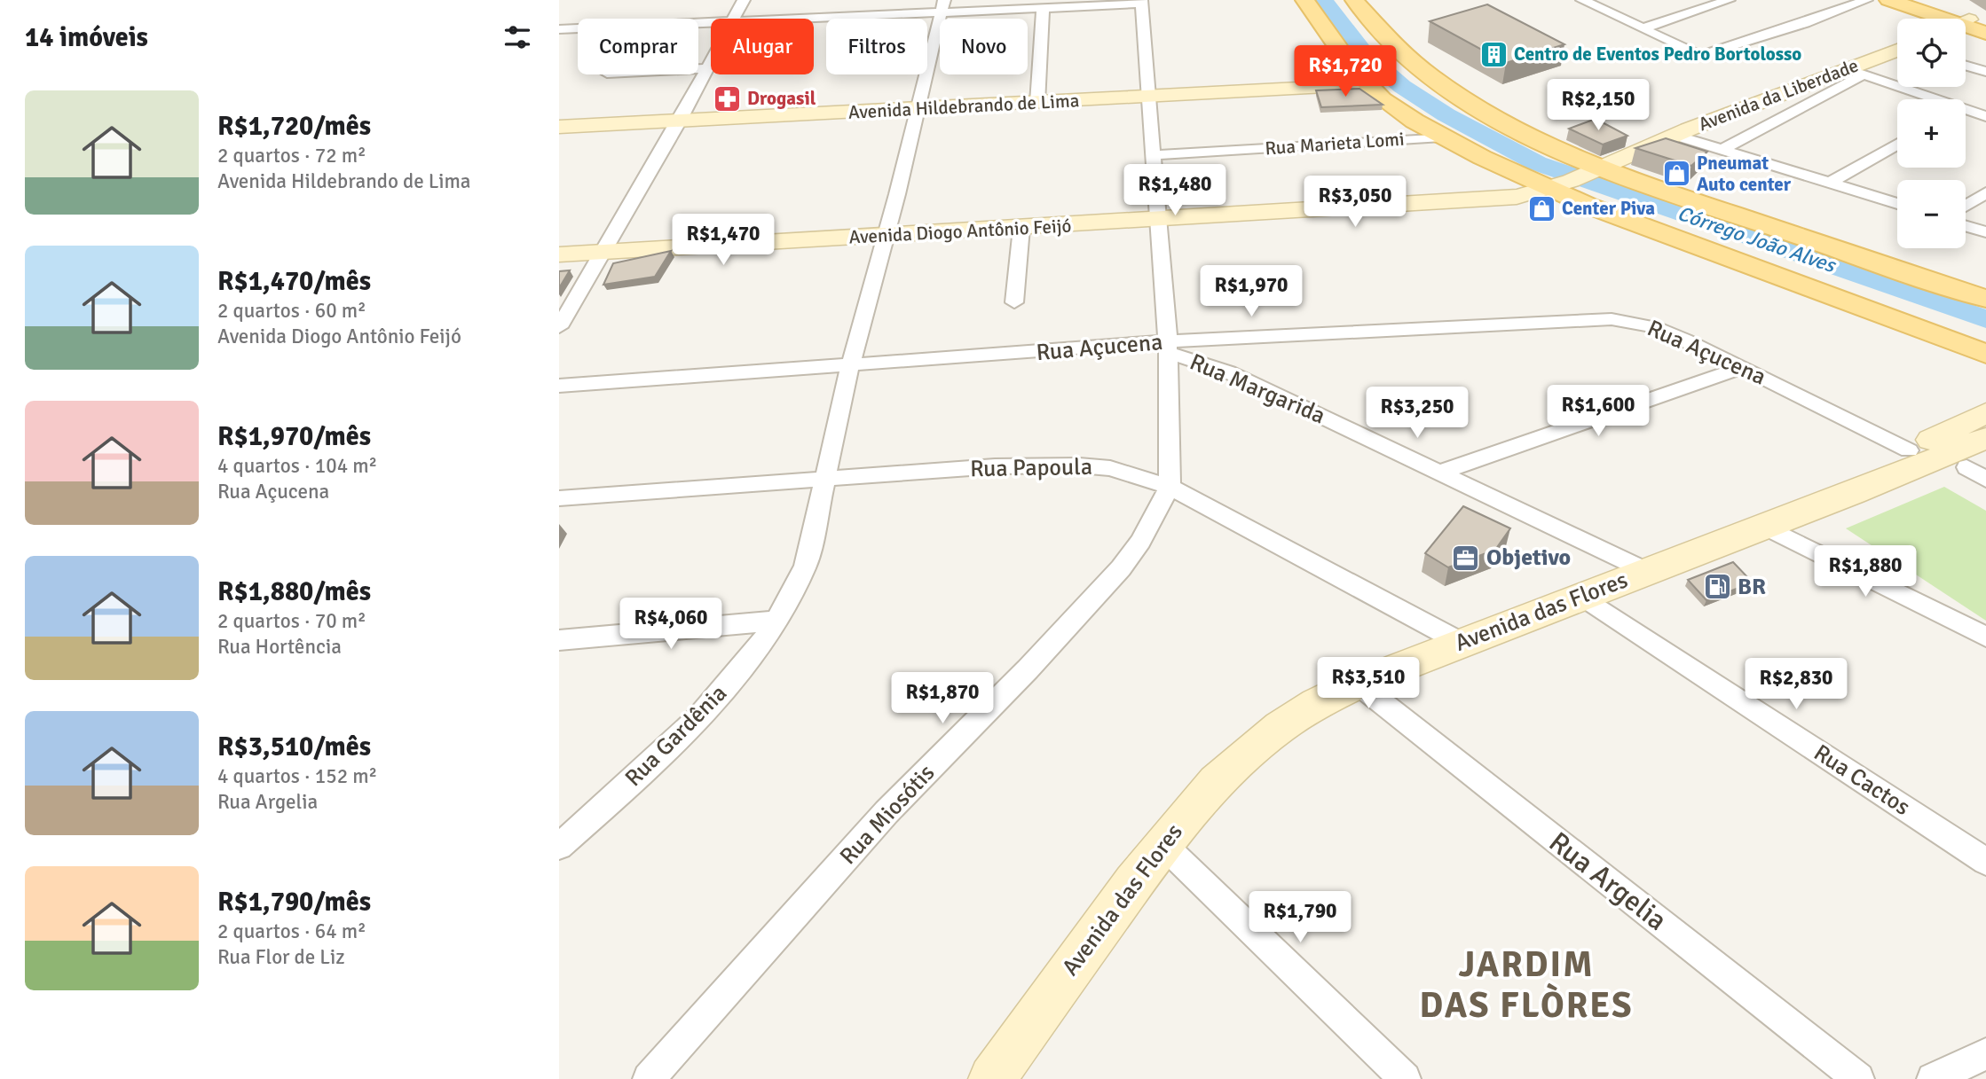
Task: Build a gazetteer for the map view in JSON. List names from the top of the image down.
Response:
{
  "streets": {
    "main road": [
      "Avenida da Liberdade",
      "Avenida Hildebrando de Lima",
      "Avenida Diogo Antônio Feijó",
      "Avenida das Flores"
    ],
    "street": [
      "Rua Marieta Lomi",
      "Rua Açucena",
      "Rua Margarida",
      "Rua Papoula",
      "Rua Gardênia",
      "Rua Cactos",
      "Rua Miosótis",
      "Rua Argelia"
    ]
  },
  "crossings": [
    ["Avenida da Liberdade", "Avenida Diogo Antônio Feijó"],
    ["Avenida Hildebrando de Lima", "Rua Gardênia"],
    ["Avenida Hildebrando de Lima", "Rua Miosótis"],
    ["Rua Marieta Lomi", "Rua Miosótis"],
    ["Avenida Diogo Antônio Feijó", "Rua Gardênia"],
    ["Avenida Diogo Antônio Feijó", "Rua Miosótis"],
    ["Rua Açucena", "Rua Margarida"],
    ["Rua Açucena", "Rua Gardênia"],
    ["Rua Açucena", "Rua Miosótis"],
    ["Rua Margarida", "Avenida das Flores"],
    ["Rua Margarida", "Rua Miosótis"],
    ["Rua Papoula", "Avenida das Flores"],
    ["Rua Papoula", "Rua Gardênia"],
    ["Rua Papoula", "Rua Miosótis"],
    ["Avenida das Flores", "Rua Cactos"],
    ["Avenida das Flores", "Rua Argelia"]
  ],
  "districts": ["JARDIM DAS FLÒRES"],
  "water": ["Córrego João Alves"],
  "places": {
    "building": ["Centro de Eventos Pedro Bortolosso"],
    "pharmacy": ["Drogasil"],
    "shop": ["Pneumat Auto center", "Center Piva"],
    "office": ["Objetivo"],
    "fuel station": ["BR"]
  },
  "page": {
    "heading": "14 imóveis",
    "map_buttons": ["+", "−"],
    "chip": [
      "Comprar",
      "Alugar",
      "Filtros",
      "Novo"
    ],
    "price": [
      "R$1,720",
      "R$2,150",
      "R$1,480",
      "R$3,050",
      "R$1,470",
      "R$1,970",
      "R$1,600",
      "R$3,250",
      "R$1,880",
      "R$4,060",
      "R$3,510",
      "R$2,830",
      "R$1,870",
      "R$1,790"
    ],
    "list": [
      {
        "name": "R$1,720/mês",
        "note": "2 quartos · 72 m² · Avenida Hildebrando de Lima"
      },
      {
        "name": "R$1,470/mês",
        "note": "2 quartos · 60 m² · Avenida Diogo Antônio Feijó"
      },
      {
        "name": "R$1,970/mês",
        "note": "4 quartos · 104 m² · Rua Açucena"
      },
      {
        "name": "R$1,880/mês",
        "note": "2 quartos · 70 m² · Rua Hortência"
      },
      {
        "name": "R$3,510/mês",
        "note": "4 quartos · 152 m² · Rua Argelia"
      },
      {
        "name": "R$1,790/mês",
        "note": "2 quartos · 64 m² · Rua Flor de Liz"
      }
    ]
  }
}
